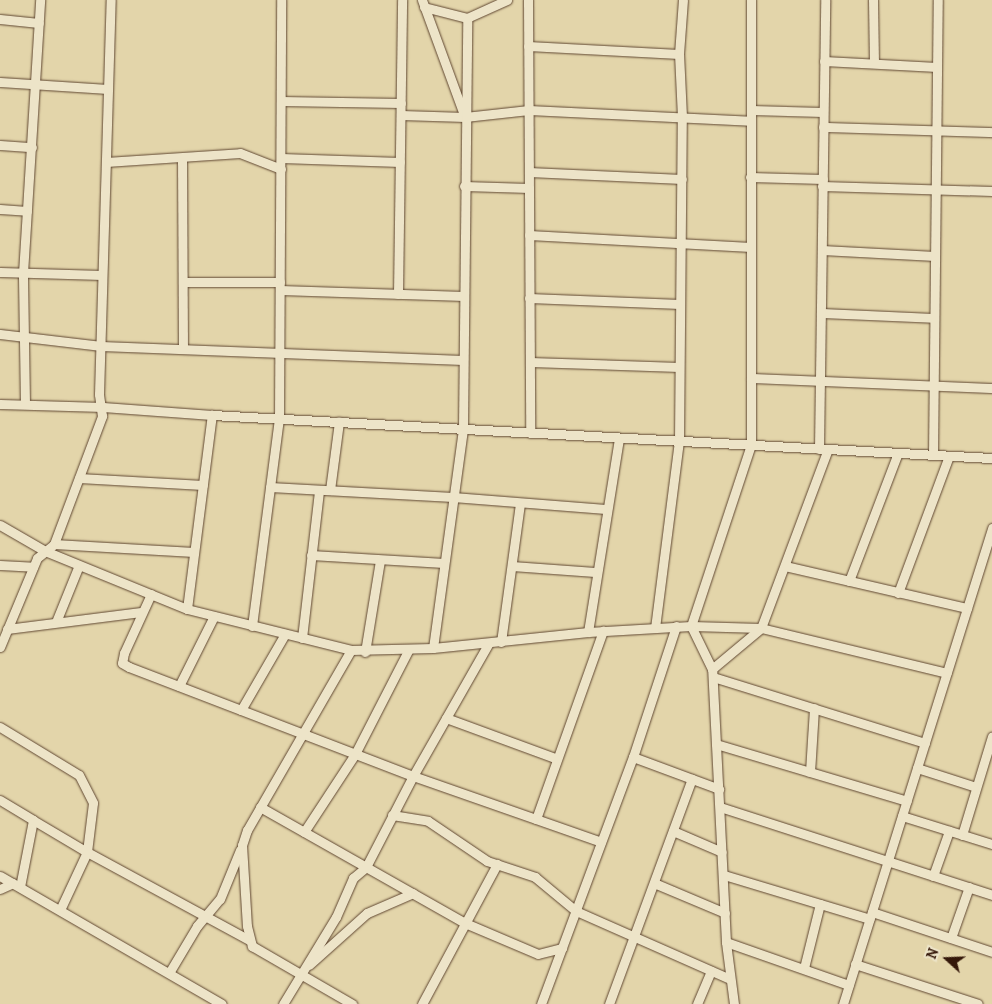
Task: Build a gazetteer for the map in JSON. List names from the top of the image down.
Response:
{
  "north": "left"
}
